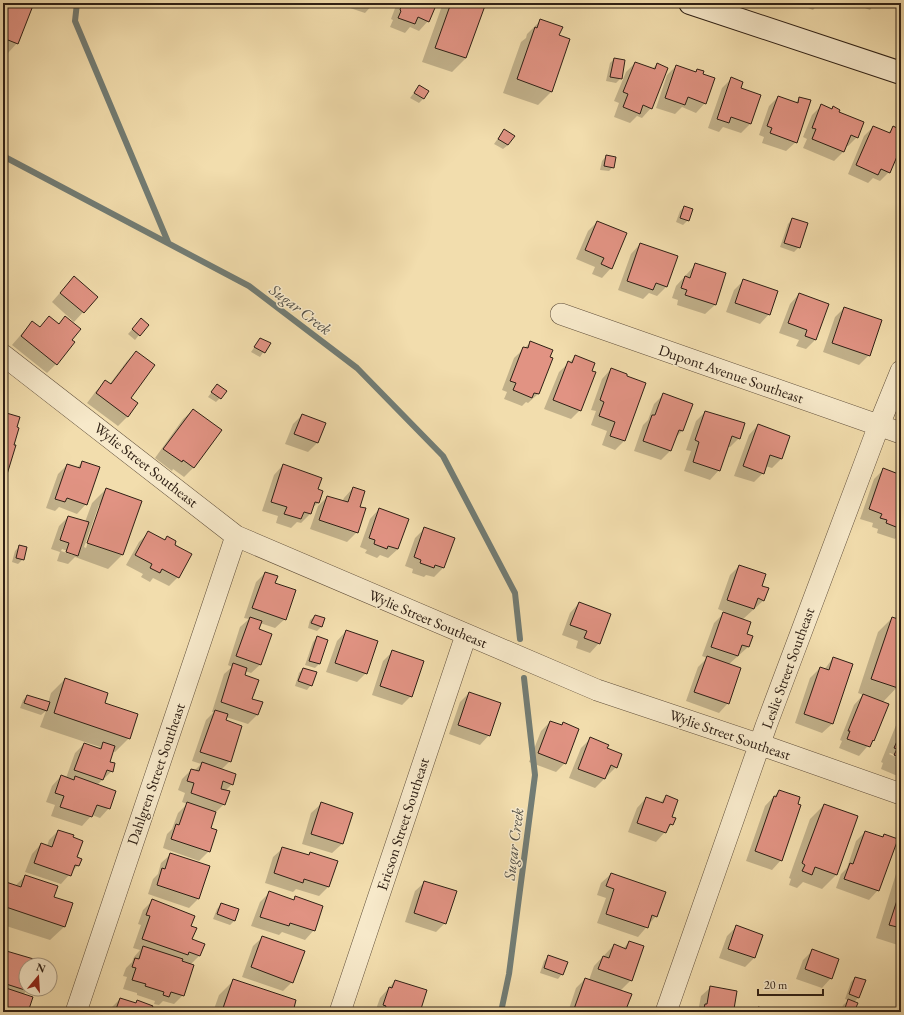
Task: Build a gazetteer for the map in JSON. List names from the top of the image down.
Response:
{
  "streets": {
    "street": [
      "Dupont Avenue Southeast",
      "Wylie Street Southeast",
      "Leslie Street Southeast",
      "Dahlgren Street Southeast",
      "Ericson Street Southeast"
    ]
  },
  "crossings": [
    ["Dupont Avenue Southeast", "Leslie Street Southeast"],
    ["Wylie Street Southeast", "Leslie Street Southeast"],
    ["Wylie Street Southeast", "Dahlgren Street Southeast"],
    ["Wylie Street Southeast", "Ericson Street Southeast"]
  ],
  "water": ["Sugar Creek"],
  "scale_bar": "20 m",
  "north": "top"
}
